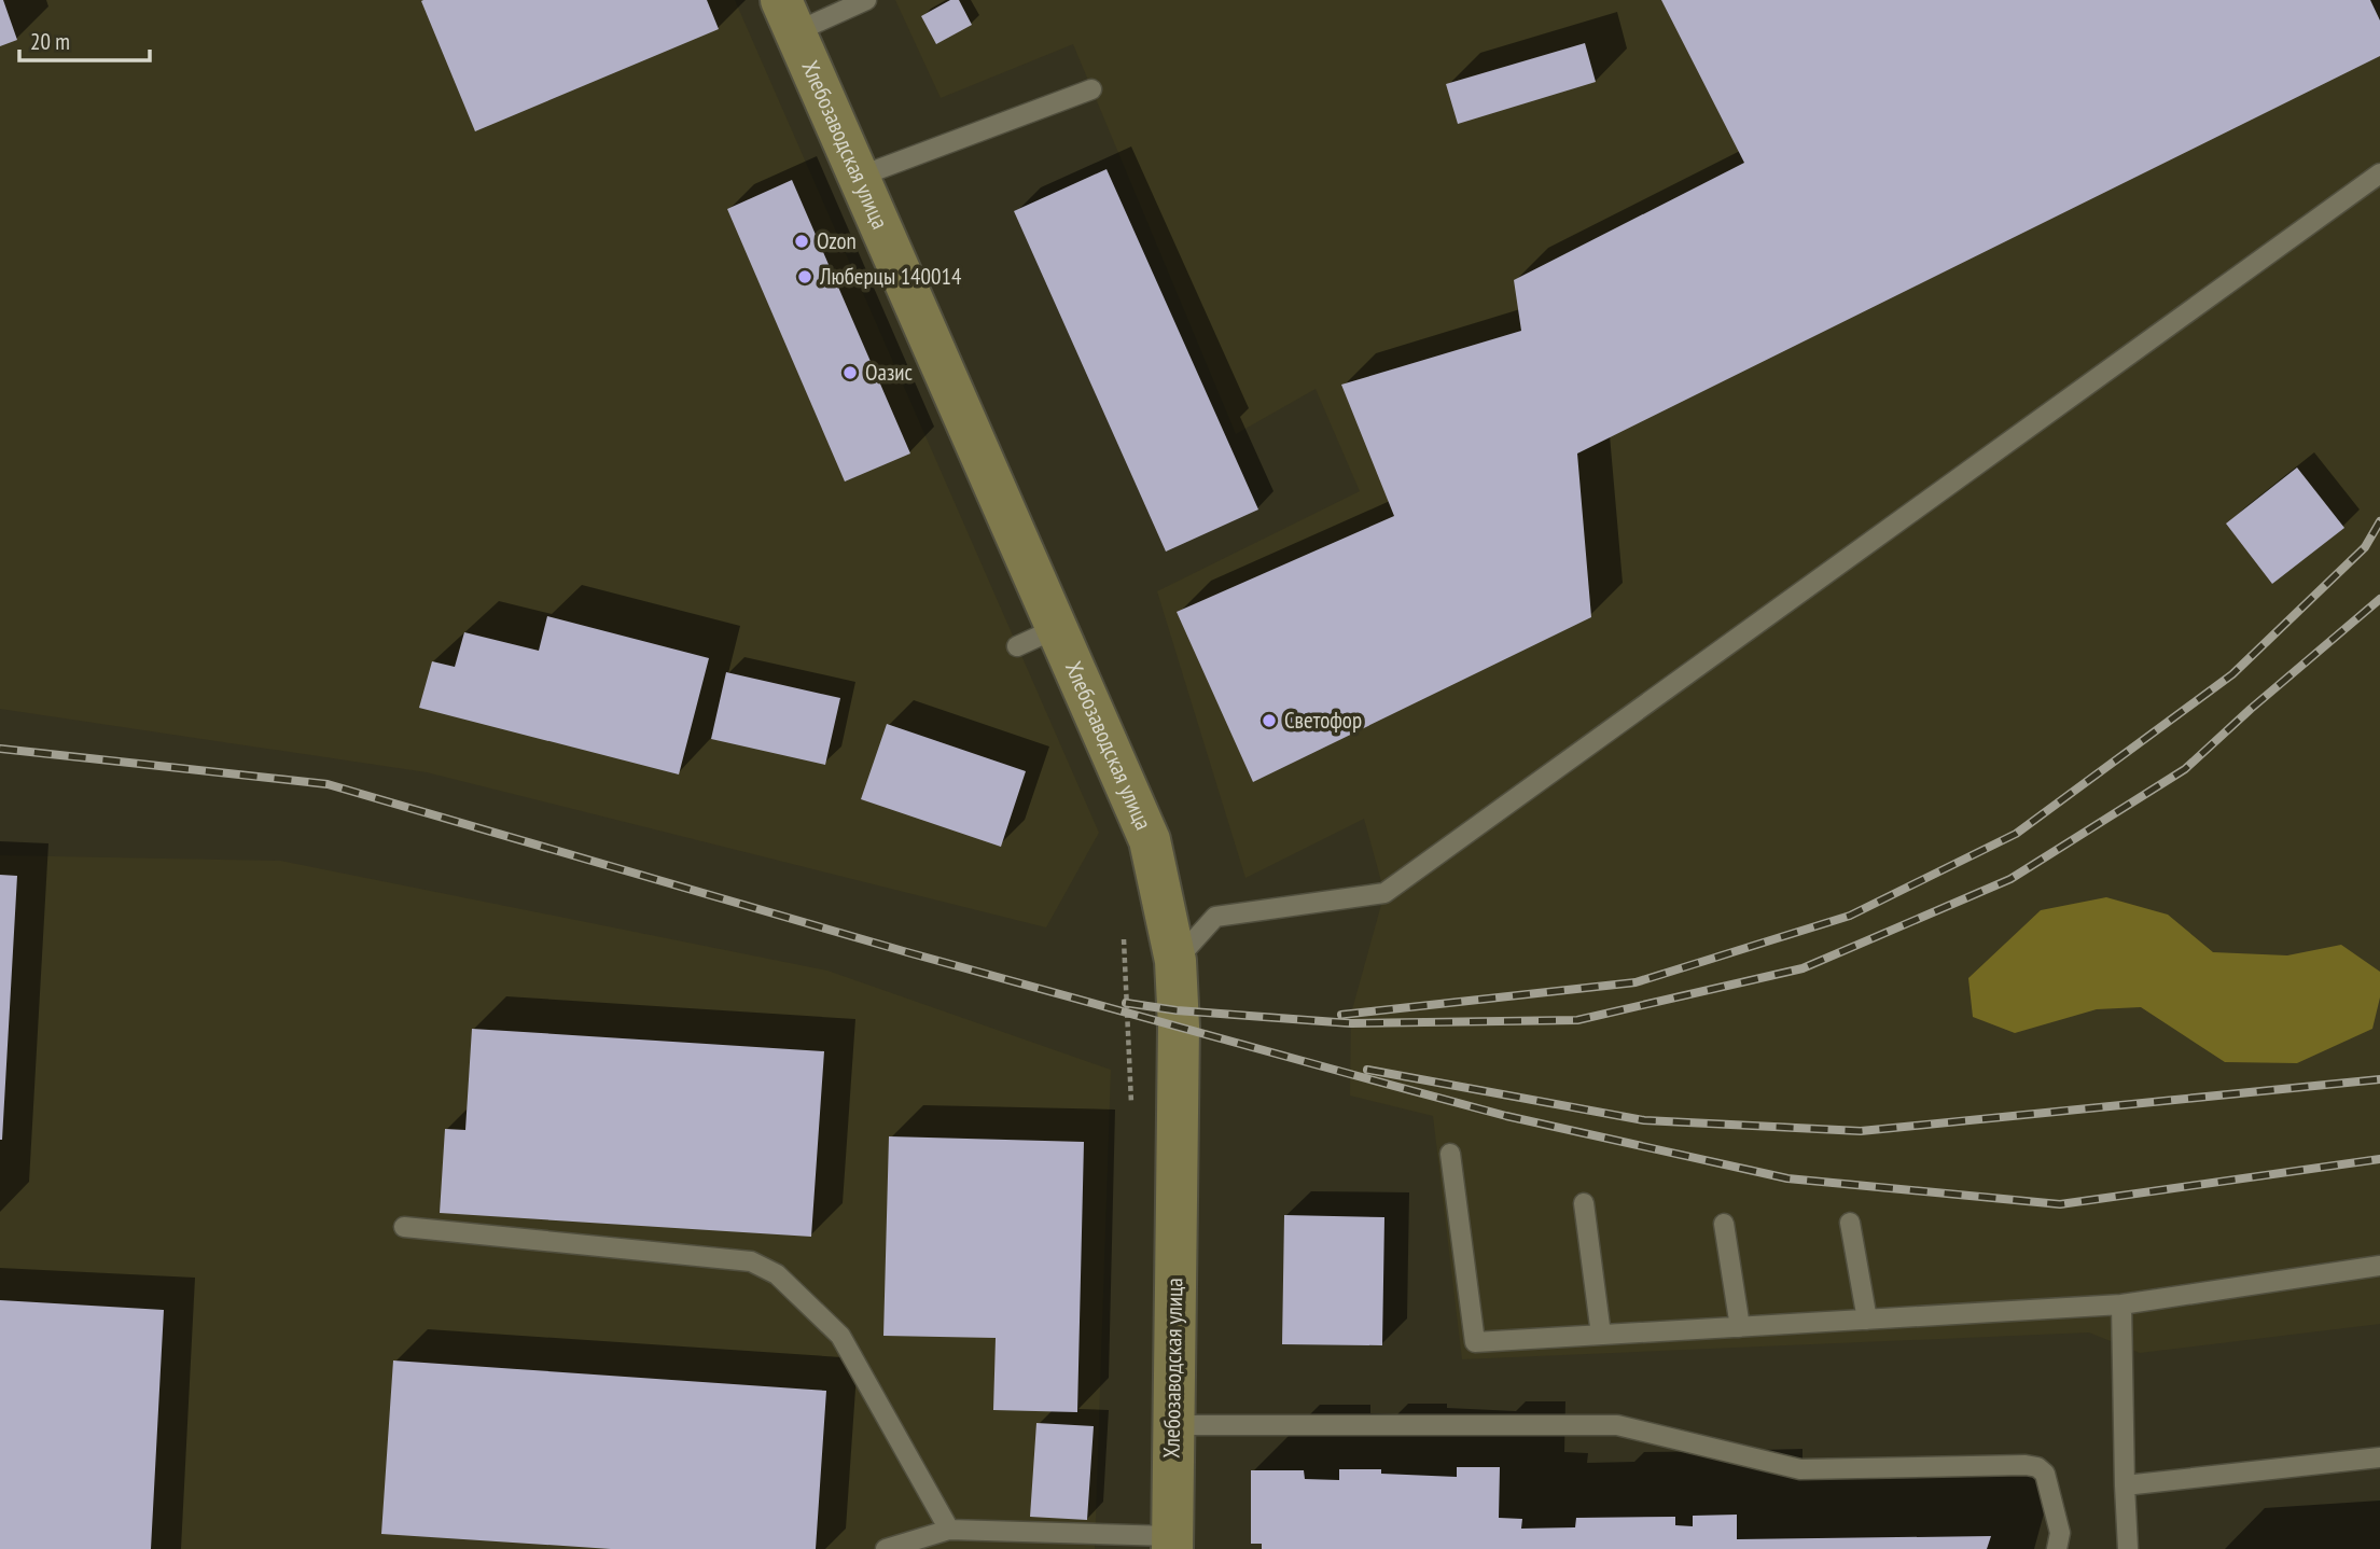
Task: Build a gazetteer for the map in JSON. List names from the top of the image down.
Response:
{
  "streets": {
    "main road": ["Хлебозаводская улица"]
  },
  "places": [
    "Ozon",
    "Люберцы 140014",
    "Оазис",
    "Светофор"
  ],
  "scale_bar": "20 m"
}
